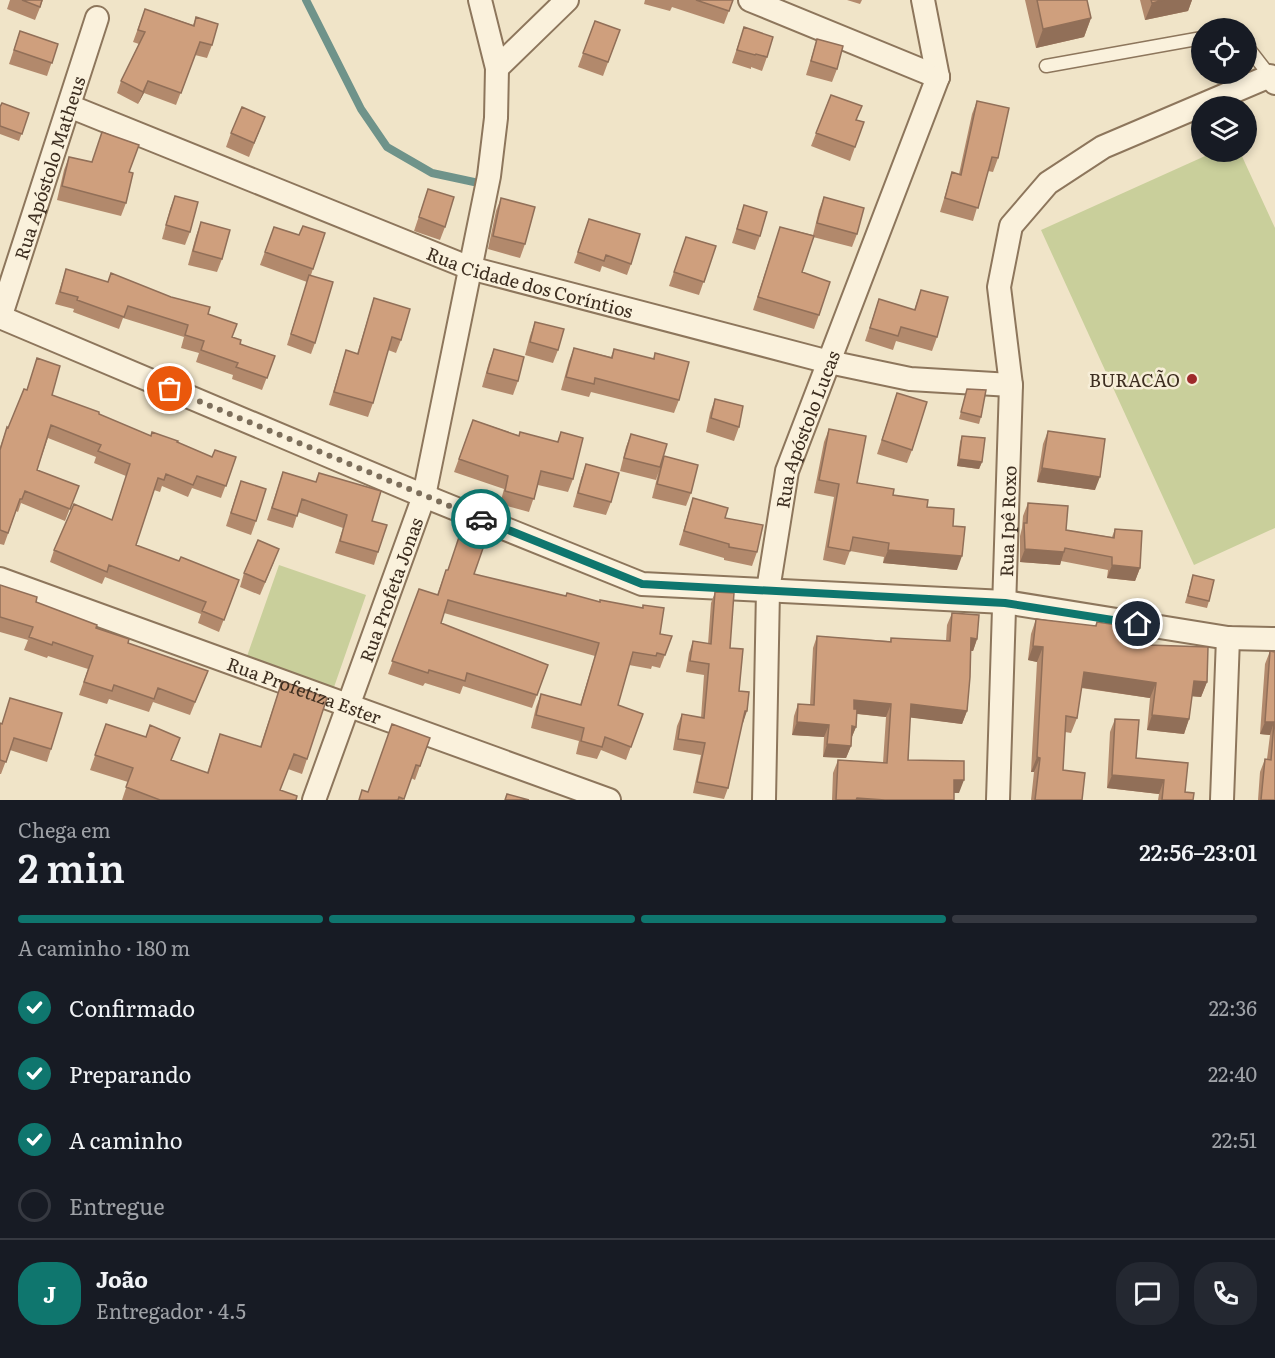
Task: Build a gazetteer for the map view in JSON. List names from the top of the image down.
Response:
{
  "streets": {
    "street": [
      "Rua Apóstolo Matheus",
      "Rua Cidade dos Coríntios",
      "Rua Apóstolo Lucas",
      "Rua Ipê Roxo",
      "Rua Profeta Jonas",
      "Rua Profetiza Ester"
    ]
  },
  "crossings": [
    ["Rua Apóstolo Matheus", "Rua Cidade dos Coríntios"],
    ["Rua Cidade dos Coríntios", "Rua Apóstolo Lucas"],
    ["Rua Cidade dos Coríntios", "Rua Ipê Roxo"],
    ["Rua Cidade dos Coríntios", "Rua Profeta Jonas"],
    ["Rua Profeta Jonas", "Rua Profetiza Ester"]
  ],
  "places": ["BURACÃO"],
  "page": {
    "heading": ["2 min", "Chega em", "22:56–23:01"],
    "panel": ["João", "Entregador · 4.5"],
    "bar": "A caminho · 180 m",
    "list": [
      ["Confirmado", "22:36"],
      ["Preparando", "22:40"],
      ["A caminho", "22:51"],
      "Entregue"
    ],
    "round": "J"
  }
}
